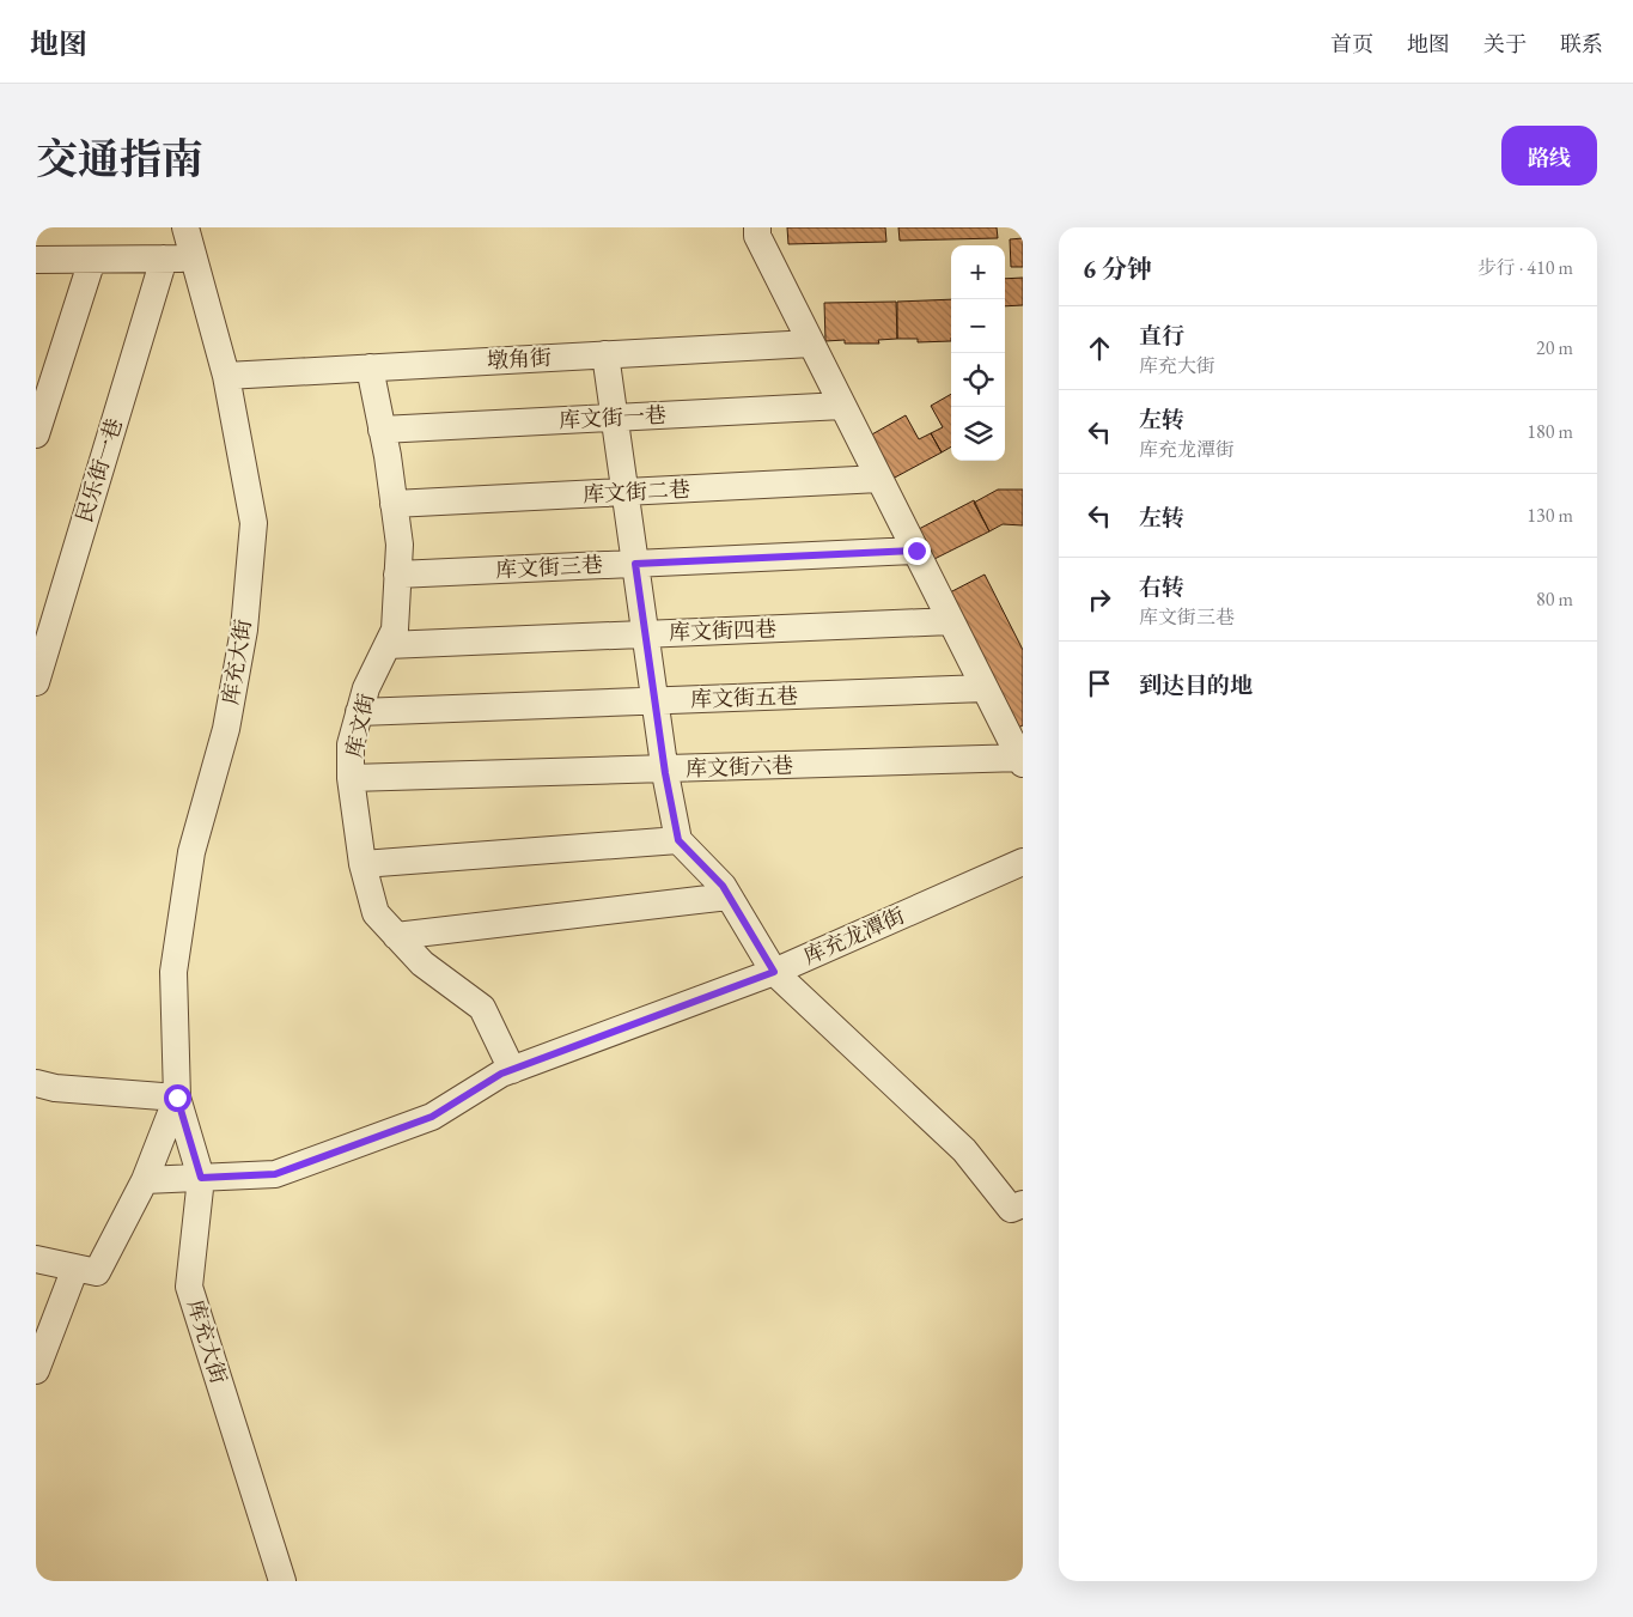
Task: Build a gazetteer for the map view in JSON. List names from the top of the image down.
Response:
{
  "streets": {
    "street": [
      "墩角街",
      "库文街一巷",
      "民乐街一巷",
      "库文街二巷",
      "库文街三巷",
      "库文街四巷",
      "库充大街",
      "库文街五巷",
      "库文街",
      "库文街六巷",
      "库充龙潭街"
    ]
  },
  "crossings": [
    ["墩角街", "库充大街"],
    ["墩角街", "库文街"],
    ["库文街一巷", "库文街"],
    ["库文街二巷", "库文街"],
    ["库文街三巷", "库文街"],
    ["库文街四巷", "库文街"],
    ["库充大街", "库充龙潭街"],
    ["库文街五巷", "库文街"],
    ["库文街", "库文街六巷"],
    ["库文街", "库充龙潭街"]
  ],
  "page": {
    "header": "地图",
    "nav": [
      "首页",
      "地图",
      "关于",
      "联系"
    ],
    "title": "交通指南",
    "buttons": "路线",
    "heading": ["6 分钟", "步行 · 410 m"],
    "map_buttons": ["+", "−"],
    "list": [
      ["直行", "库充大街", "20 m"],
      ["左转", "库充龙潭街", "180 m"],
      ["左转", "130 m"],
      ["右转", "库文街三巷", "80 m"],
      "到达目的地"
    ]
  }
}
